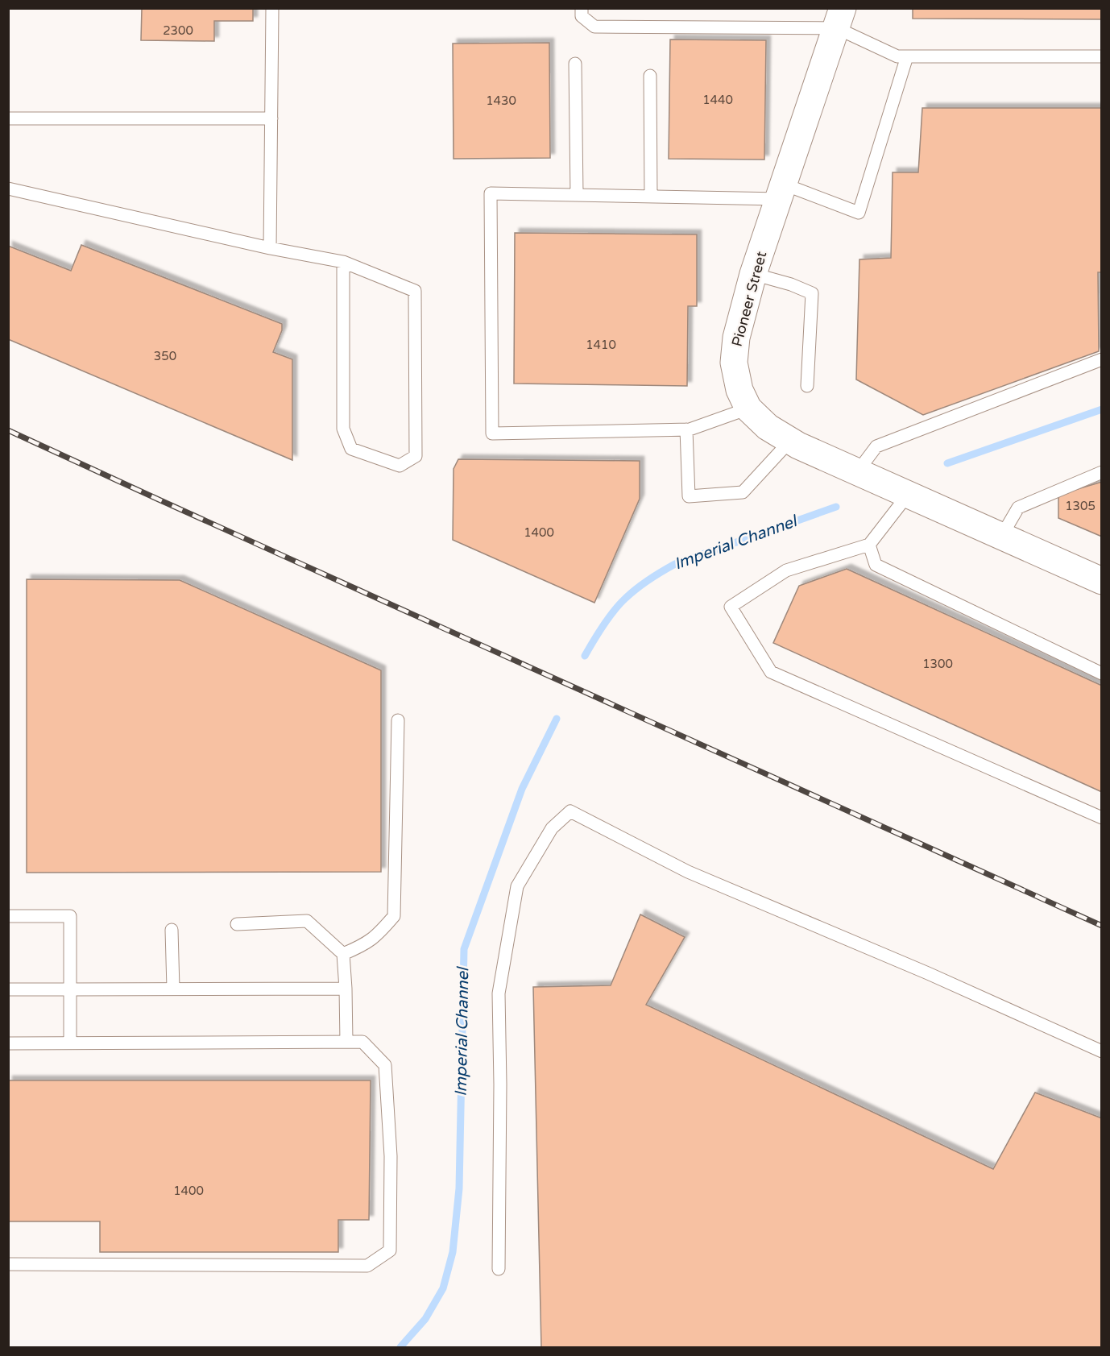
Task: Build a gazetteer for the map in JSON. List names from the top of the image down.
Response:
{
  "streets": {
    "street": ["Pioneer Street"]
  },
  "water": ["Imperial Channel"],
  "house_numbers": [
    "2300",
    "1440",
    "1430",
    "1410",
    "350",
    "1305",
    "1400",
    "1300",
    "1400"
  ]
}
